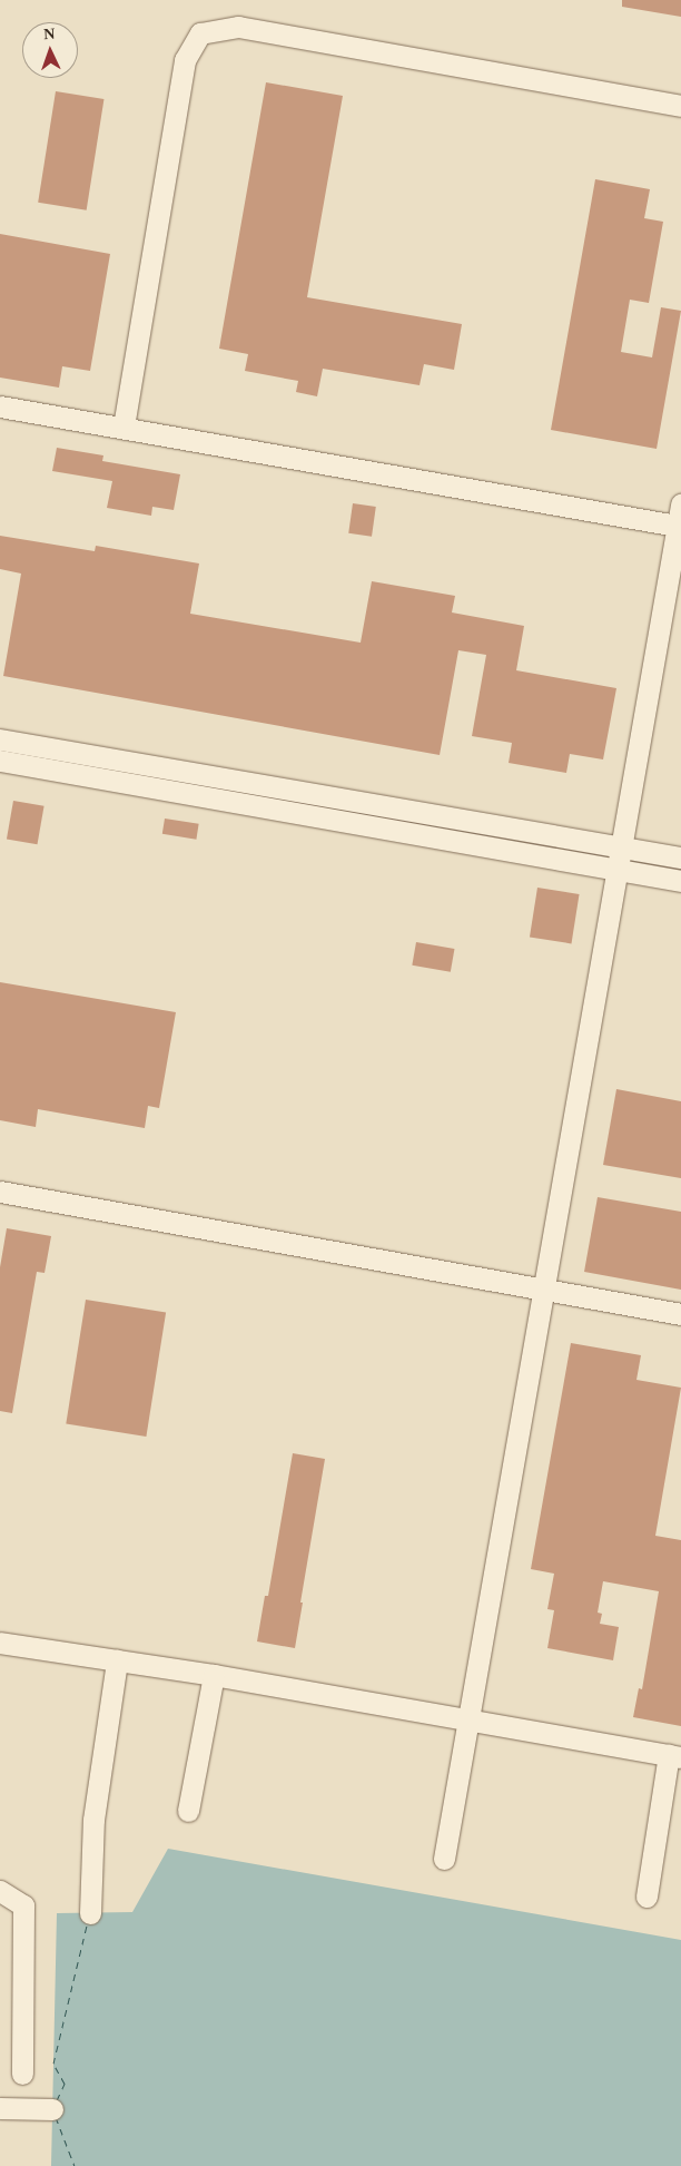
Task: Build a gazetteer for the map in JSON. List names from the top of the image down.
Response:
{
  "north": "top"
}
